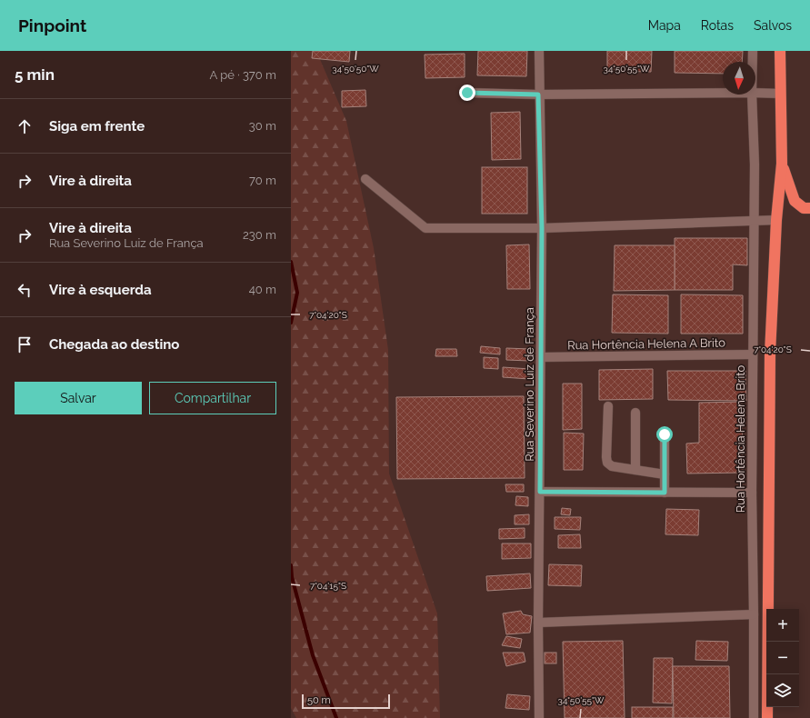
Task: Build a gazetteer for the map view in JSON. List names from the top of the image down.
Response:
{
  "streets": {
    "street": ["Rua Hortência Helena A Brito", "Rua Severino Luiz de França", "Rua Hortência Helena Brito"]
  },
  "crossings": [
    ["Rua Hortência Helena A Brito", "Rua Severino Luiz de França"],
    ["Rua Hortência Helena A Brito", "Rua Hortência Helena Brito"]
  ],
  "scale_bar": "50 m",
  "north": "bottom",
  "page": {
    "header": "Pinpoint",
    "nav": ["Mapa", "Rotas", "Salvos"],
    "heading": ["5 min", "A pé · 370 m"],
    "list": [
      ["Siga em frente", "30 m"],
      ["Vire à direita", "70 m"],
      ["Vire à direita", "Rua Severino Luiz de França", "230 m"],
      ["Vire à esquerda", "40 m"],
      "Chegada ao destino"
    ],
    "buttons": ["Salvar", "Compartilhar"],
    "map_buttons": ["+", "−"],
    "scale": "50 m"
  },
  "coordinates": [
    "34°50'50\"W",
    "34°50'55\"W",
    "7°04'20\"S",
    "7°04'15\"S"
  ]
}
